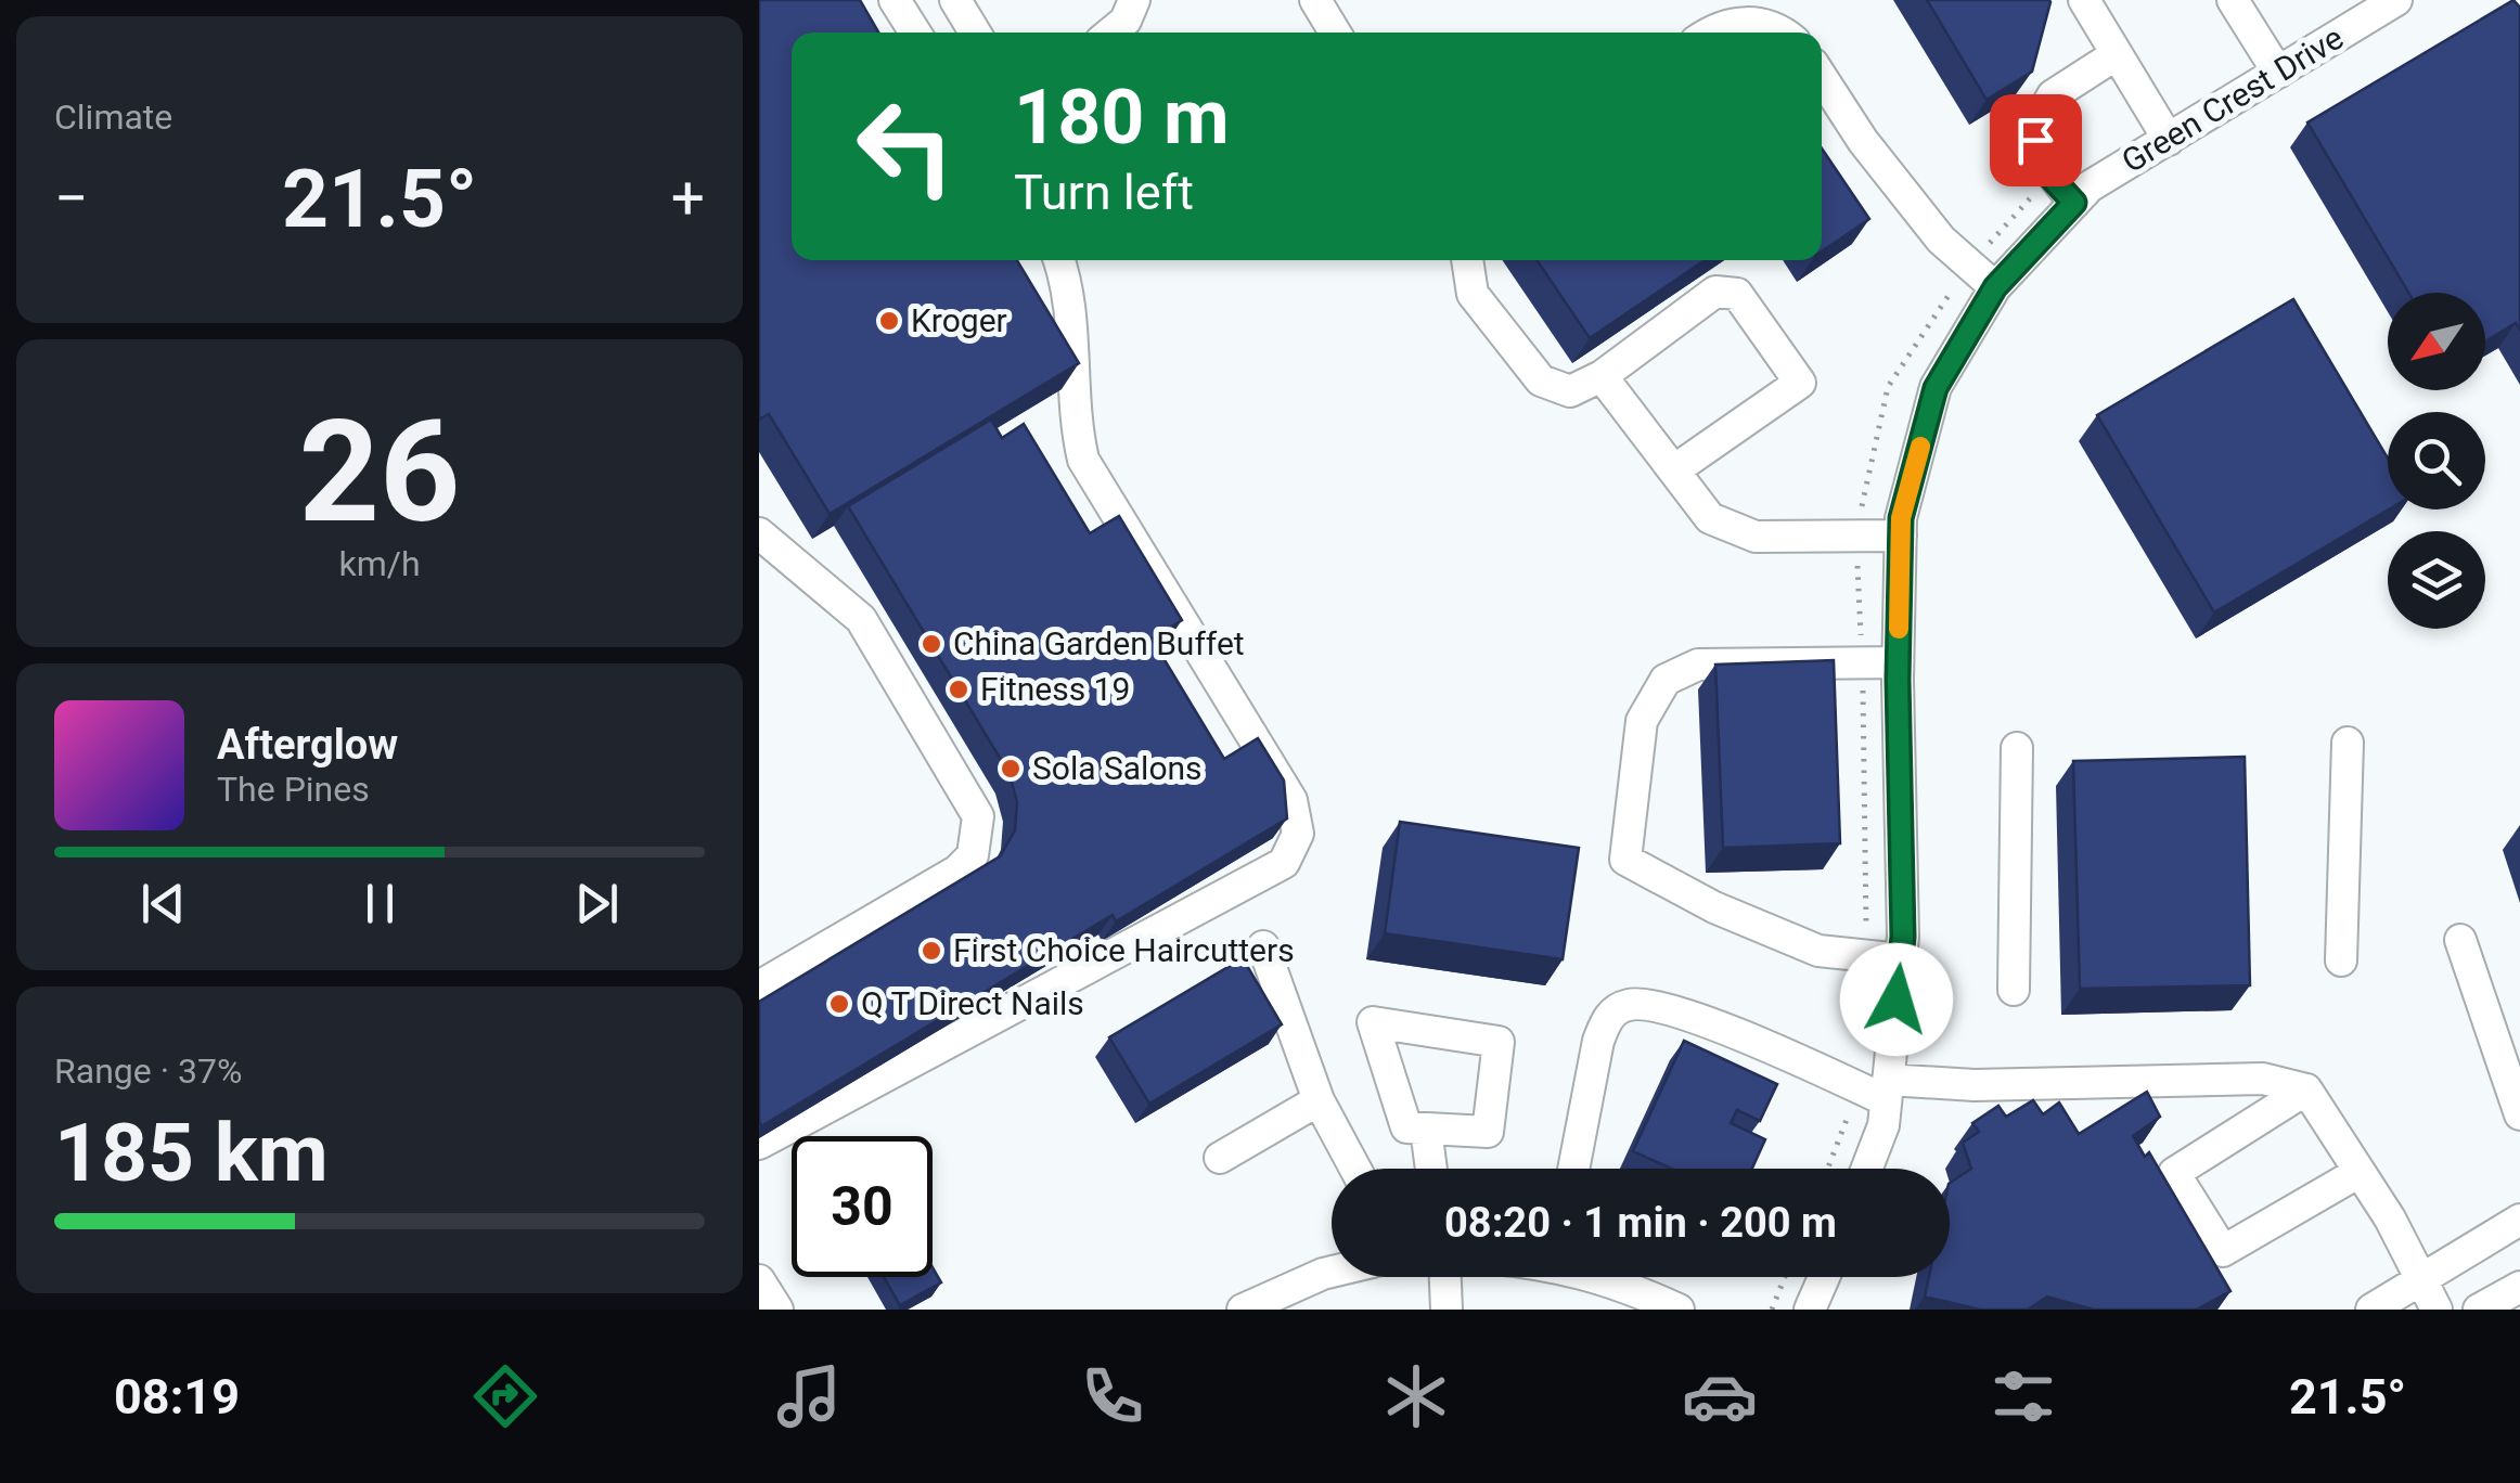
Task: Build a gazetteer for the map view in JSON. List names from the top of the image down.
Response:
{
  "streets": {
    "street": ["Green Crest Drive"]
  },
  "places": [
    "Kroger",
    "China Garden Buffet",
    "Fitness 19",
    "Sola Salons",
    "First Choice Haircutters",
    "Q T Direct Nails"
  ],
  "north": "bottom left",
  "page": {
    "tile": [
      "Climate",
      ["26", "km/h"],
      ["Range · 37%", "185 km"]
    ],
    "turn": ["180 m", "Turn left"],
    "heat": ["−", "21.5°", "+"],
    "song": ["Afterglow", "The Pines"],
    "limit": "30",
    "trip": "08:20 · 1 min · 200 m",
    "tabs": ["08:19", "21.5°"]
  }
}
